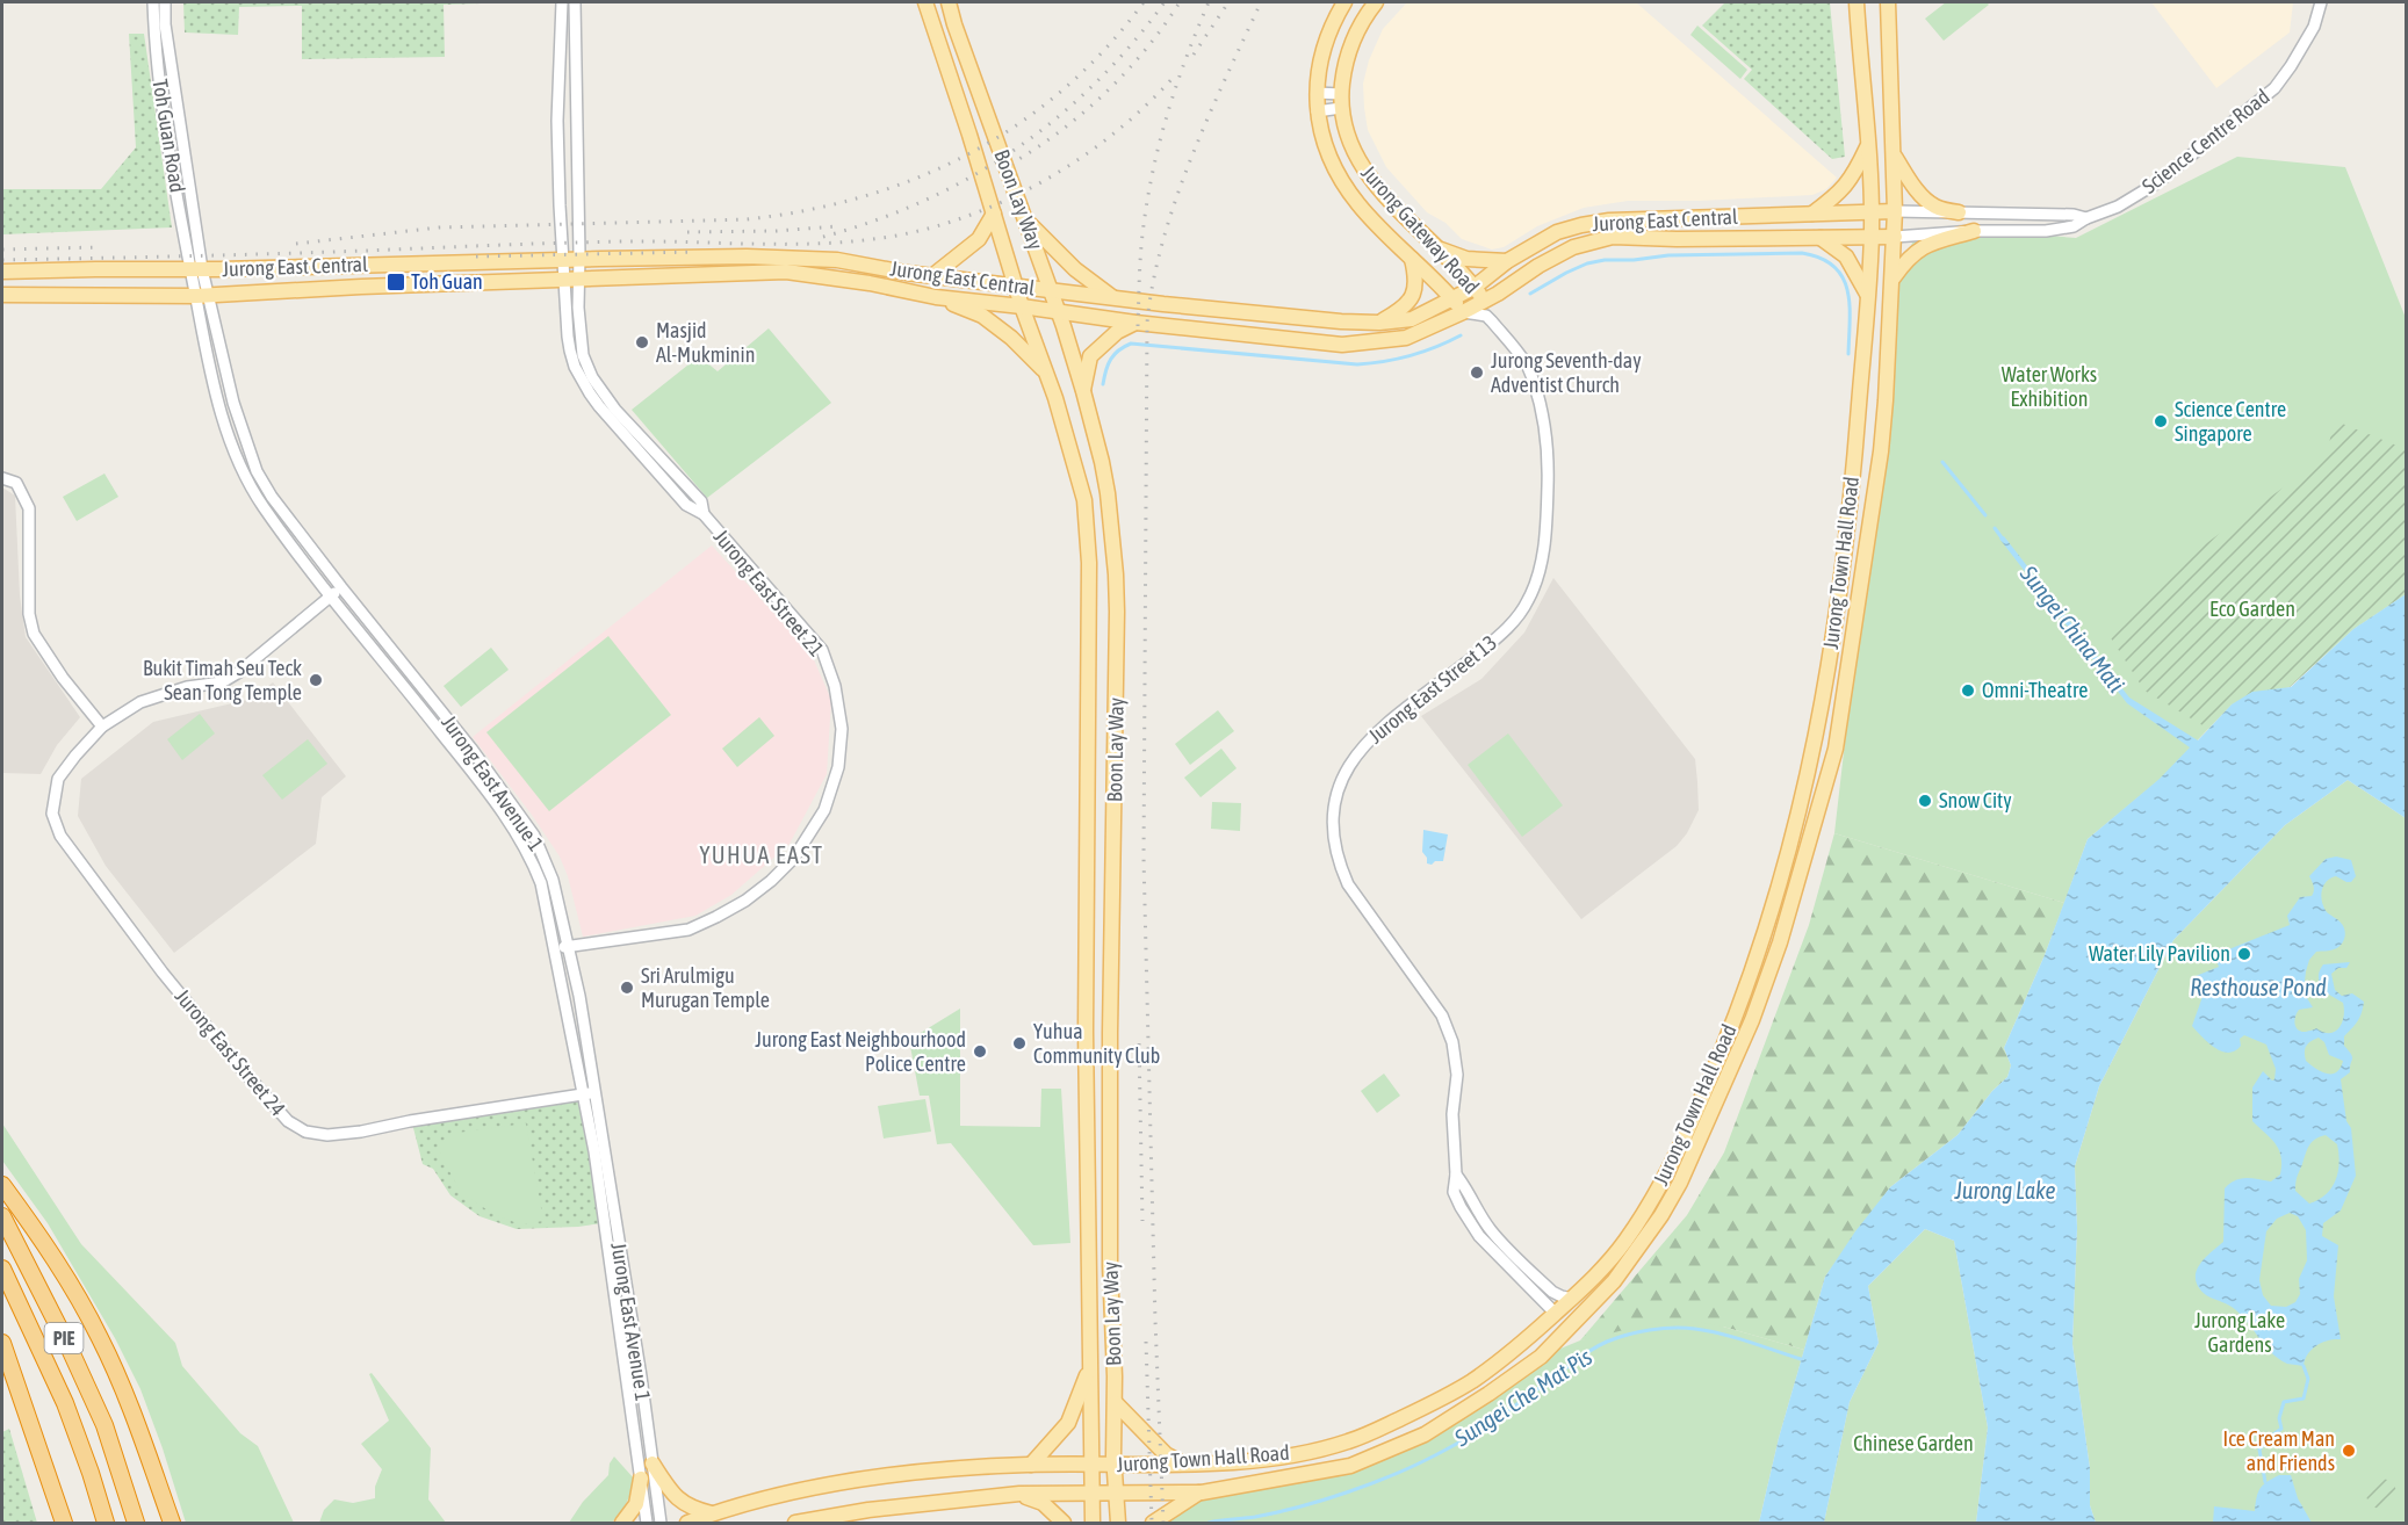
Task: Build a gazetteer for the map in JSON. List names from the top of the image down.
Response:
{
  "streets": {
    "highway": ["PIE"],
    "main road": [
      "Boon Lay Way",
      "Jurong East Central",
      "Jurong Gateway Road",
      "Jurong Town Hall Road"
    ],
    "street": [
      "Toh Guan Road",
      "Science Centre Road",
      "Jurong East Street 21",
      "Jurong East Street 13",
      "Jurong East Avenue 1",
      "Jurong East Street 24"
    ]
  },
  "crossings": [
    ["Toh Guan Road", "Jurong East Central"],
    ["Toh Guan Road", "Jurong East Avenue 1"],
    ["Science Centre Road", "Jurong East Central"],
    ["Science Centre Road", "Jurong Town Hall Road"],
    ["Boon Lay Way", "Jurong East Central"],
    ["Boon Lay Way", "Jurong Town Hall Road"],
    ["Jurong East Central", "Jurong Gateway Road"],
    ["Jurong East Central", "Jurong Town Hall Road"],
    ["Jurong East Central", "Jurong East Street 21"],
    ["Jurong East Central", "Jurong East Street 13"],
    ["Jurong East Central", "Jurong East Avenue 1"],
    ["Jurong Gateway Road", "Jurong East Street 13"],
    ["Jurong Town Hall Road", "Jurong East Street 13"],
    ["Jurong East Street 21", "Jurong East Avenue 1"],
    ["Jurong East Avenue 1", "Jurong East Street 24"]
  ],
  "districts": ["YUHUA EAST"],
  "water": [
    "Sungei China Mati",
    "Resthouse Pond",
    "Jurong Lake",
    "Sungei Che Mat Pis"
  ],
  "parks": [
    "Water Works Exhibition",
    "Eco Garden",
    "Jurong Lake Gardens",
    "Chinese Garden"
  ],
  "places": {
    "transit": ["Toh Guan"],
    "other": [
      "Masjid Al-Mukminin",
      "Jurong Seventh-day Adventist Church",
      "Science Centre Singapore",
      "Bukit Timah Seu Teck Sean Tong Temple",
      "Omni-Theatre",
      "Snow City",
      "Water Lily Pavilion",
      "Sri Arulmigu Murugan Temple",
      "Yuhua Community Club",
      "Jurong East Neighbourhood Police Centre",
      "Ice Cream Man and Friends"
    ]
  }
}
